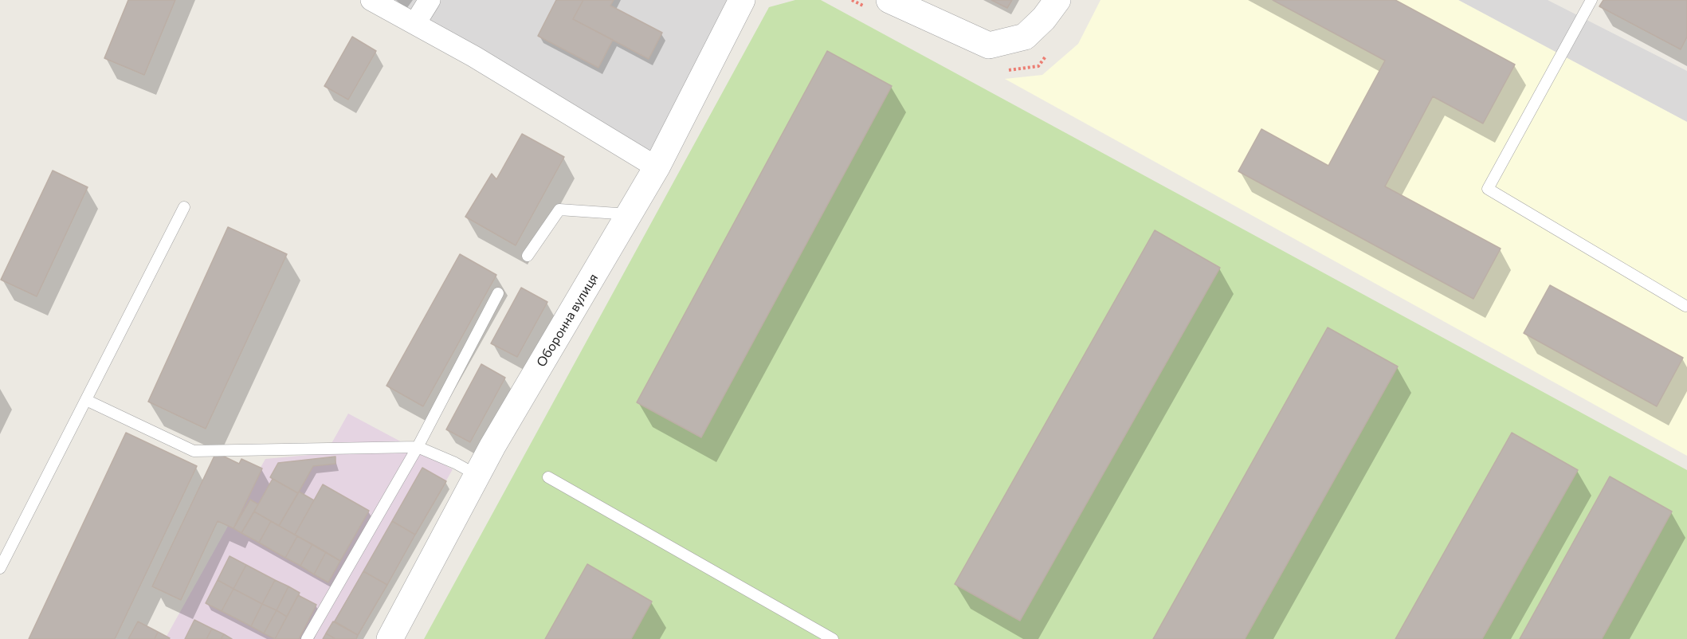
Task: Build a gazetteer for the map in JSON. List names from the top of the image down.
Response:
{
  "streets": {
    "street": ["Оборонна вулиця"]
  }
}
